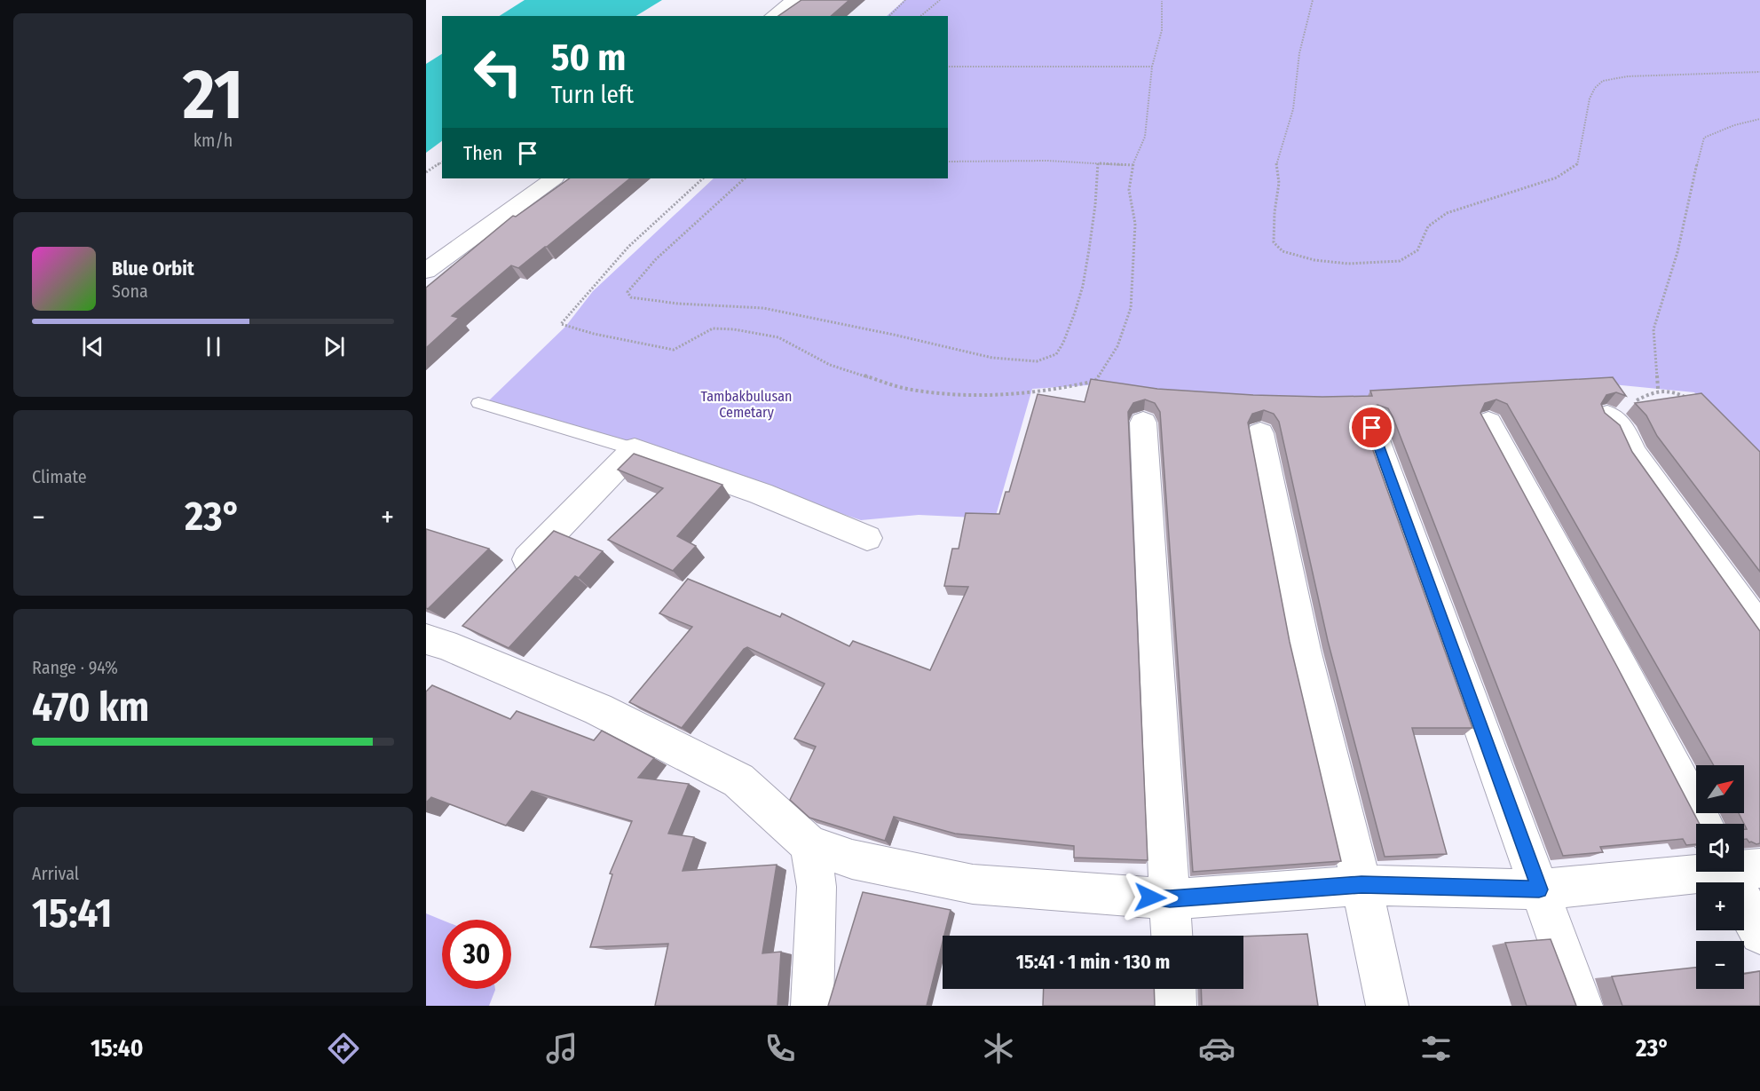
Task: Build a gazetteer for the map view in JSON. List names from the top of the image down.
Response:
{
  "parks": ["Tambakbulusan Cemetary"],
  "north": "top right",
  "page": {
    "tile": [
      ["21", "km/h"],
      "Climate",
      ["Range · 94%", "470 km"],
      ["Arrival", "15:41"]
    ],
    "turn": ["50 m", "Turn left"],
    "then": "Then",
    "song": ["Blue Orbit", "Sona"],
    "heat": ["−", "23°", "+"],
    "map_buttons": ["+", "−"],
    "limit": "30",
    "trip": "15:41 · 1 min · 130 m",
    "tabs": ["15:40", "23°"]
  }
}
